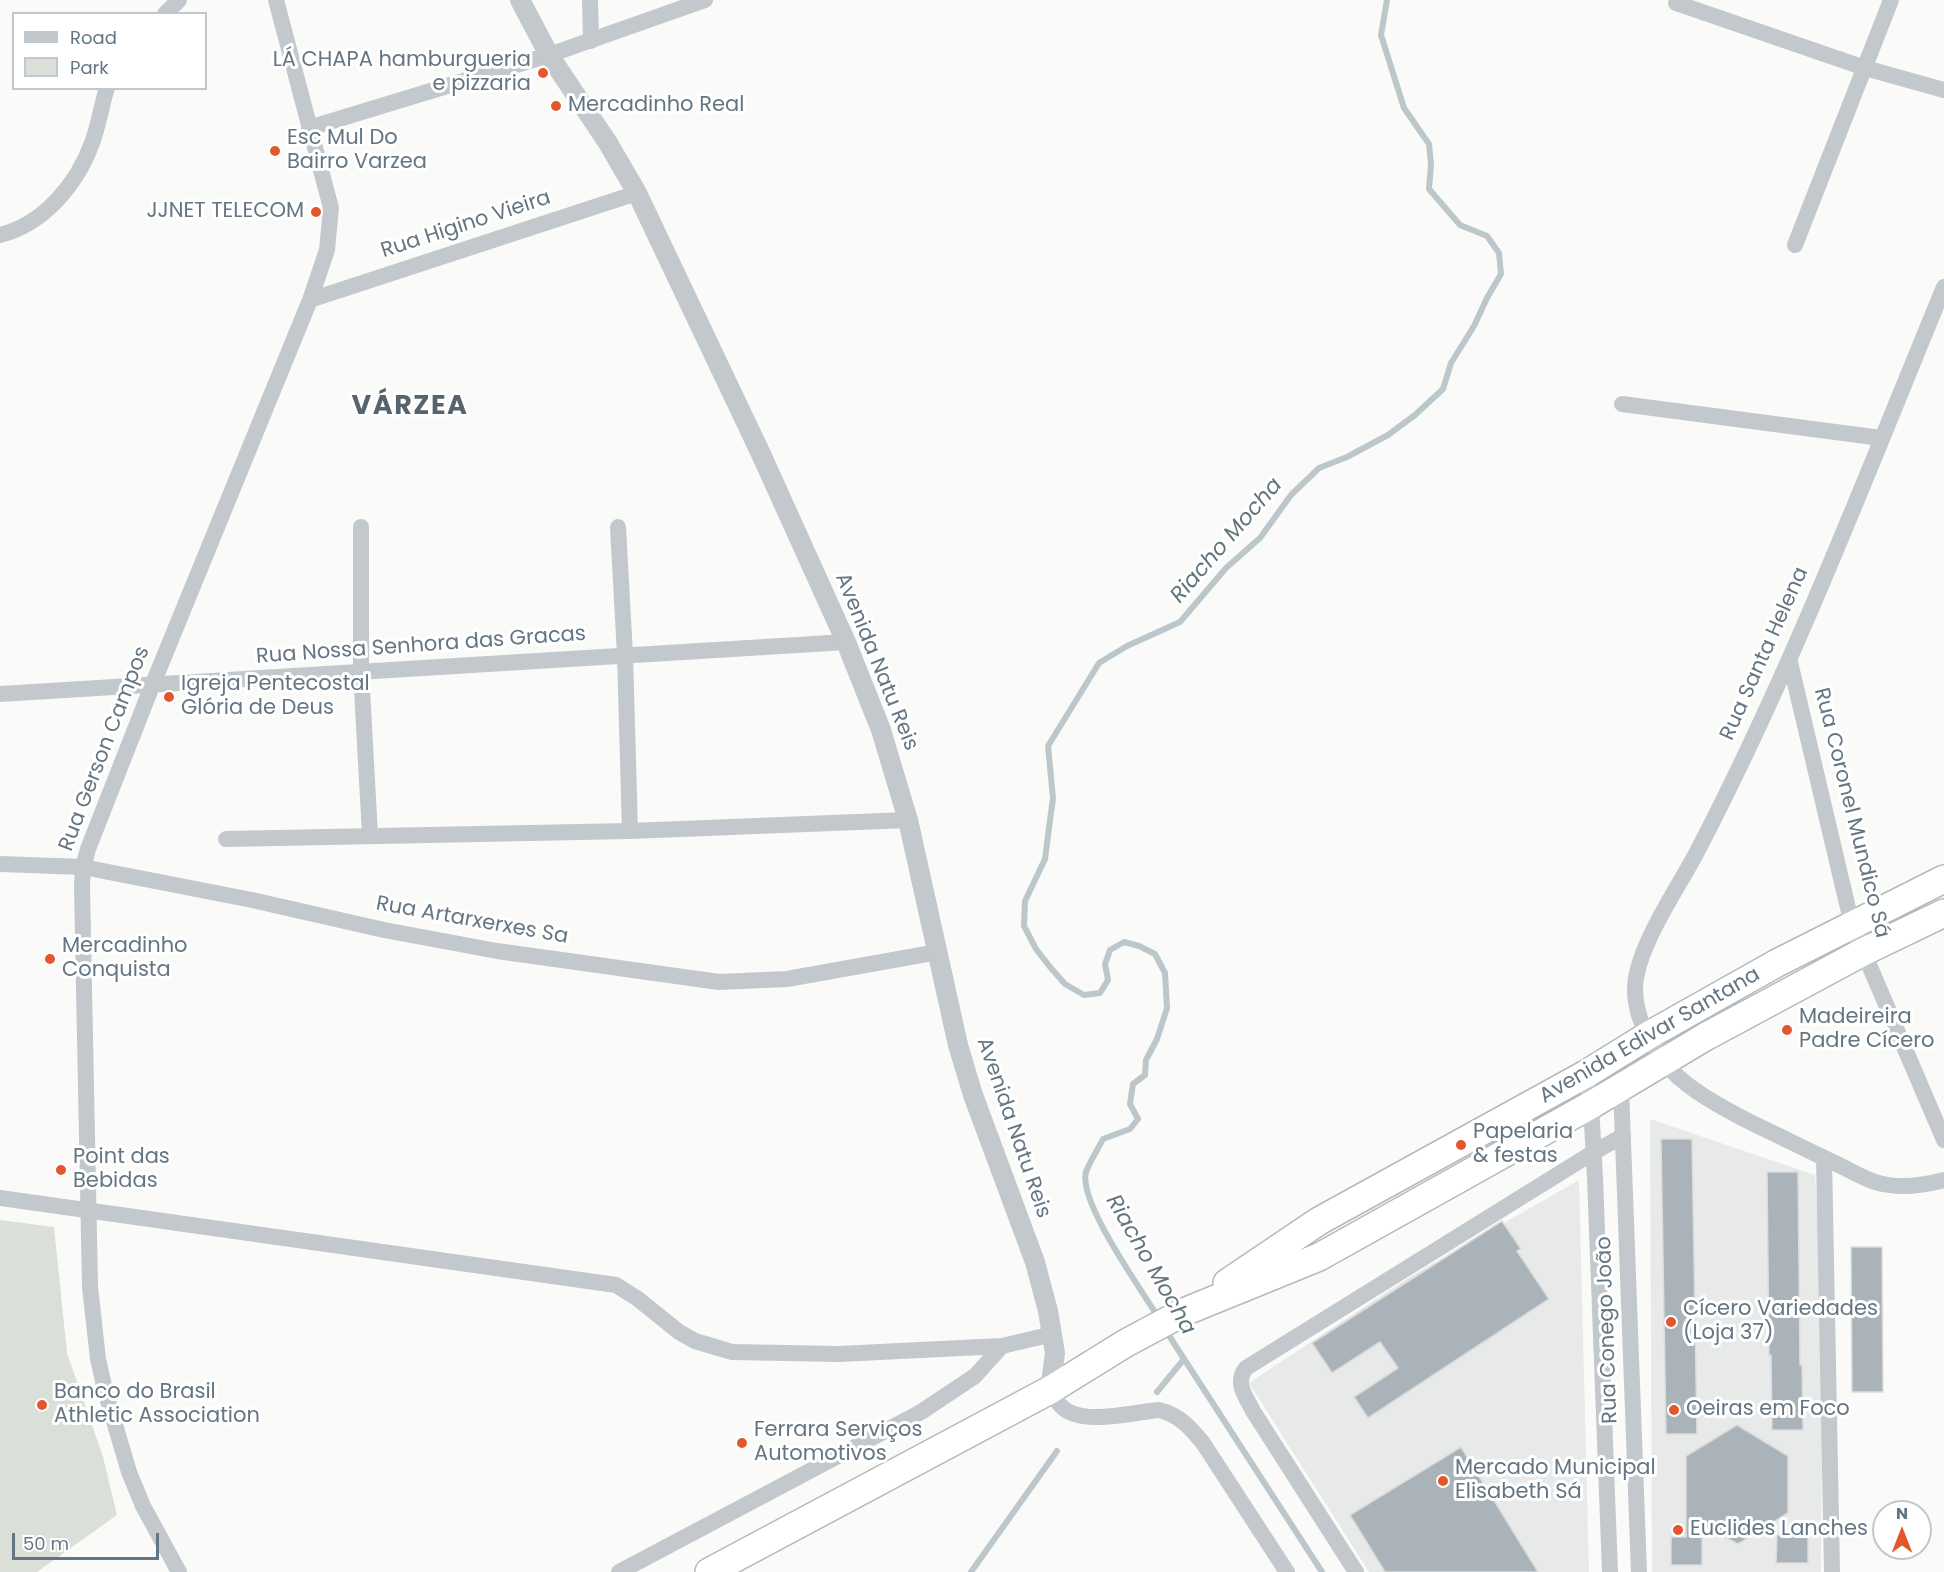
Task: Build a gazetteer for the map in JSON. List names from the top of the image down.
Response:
{
  "streets": {
    "highway": ["Avenida Edivar Santana"],
    "street": [
      "Rua Higino Vieira",
      "Rua Nossa Senhora das Gracas",
      "Rua Santa Helena",
      "Avenida Natu Reis",
      "Rua Gerson Campos",
      "Rua Coronel Mundico Sá",
      "Rua Artarxerxes Sa",
      "Rua Conego João"
    ]
  },
  "crossings": [
    ["Rua Higino Vieira", "Avenida Natu Reis"],
    ["Rua Higino Vieira", "Rua Gerson Campos"],
    ["Rua Nossa Senhora das Gracas", "Avenida Natu Reis"],
    ["Rua Nossa Senhora das Gracas", "Rua Gerson Campos"],
    ["Rua Santa Helena", "Rua Coronel Mundico Sá"],
    ["Rua Santa Helena", "Avenida Edivar Santana"],
    ["Avenida Natu Reis", "Rua Artarxerxes Sa"],
    ["Rua Gerson Campos", "Rua Artarxerxes Sa"],
    ["Rua Coronel Mundico Sá", "Avenida Edivar Santana"],
    ["Avenida Edivar Santana", "Rua Conego João"]
  ],
  "districts": ["VÁRZEA"],
  "water": ["Riacho Mocha"],
  "places": [
    "LÁ CHAPA hamburgueria e pizzaria",
    "Mercadinho Real",
    "Esc Mul Do Bairro Varzea",
    "JJNET TELECOM",
    "Igreja Pentecostal Glória de Deus",
    "Mercadinho Conquista",
    "Madeireira Padre Cícero",
    "Papelaria & festas",
    "Point das Bebidas",
    "Cícero Variedades (Loja 37)",
    "Banco do Brasil Athletic Association",
    "Oeiras em Foco",
    "Ferrara Serviços Automotivos",
    "Mercado Municipal Elisabeth Sá",
    "Euclides Lanches"
  ],
  "legend": ["Road", "Park"],
  "scale_bar": "50 m",
  "north": "top"
}
